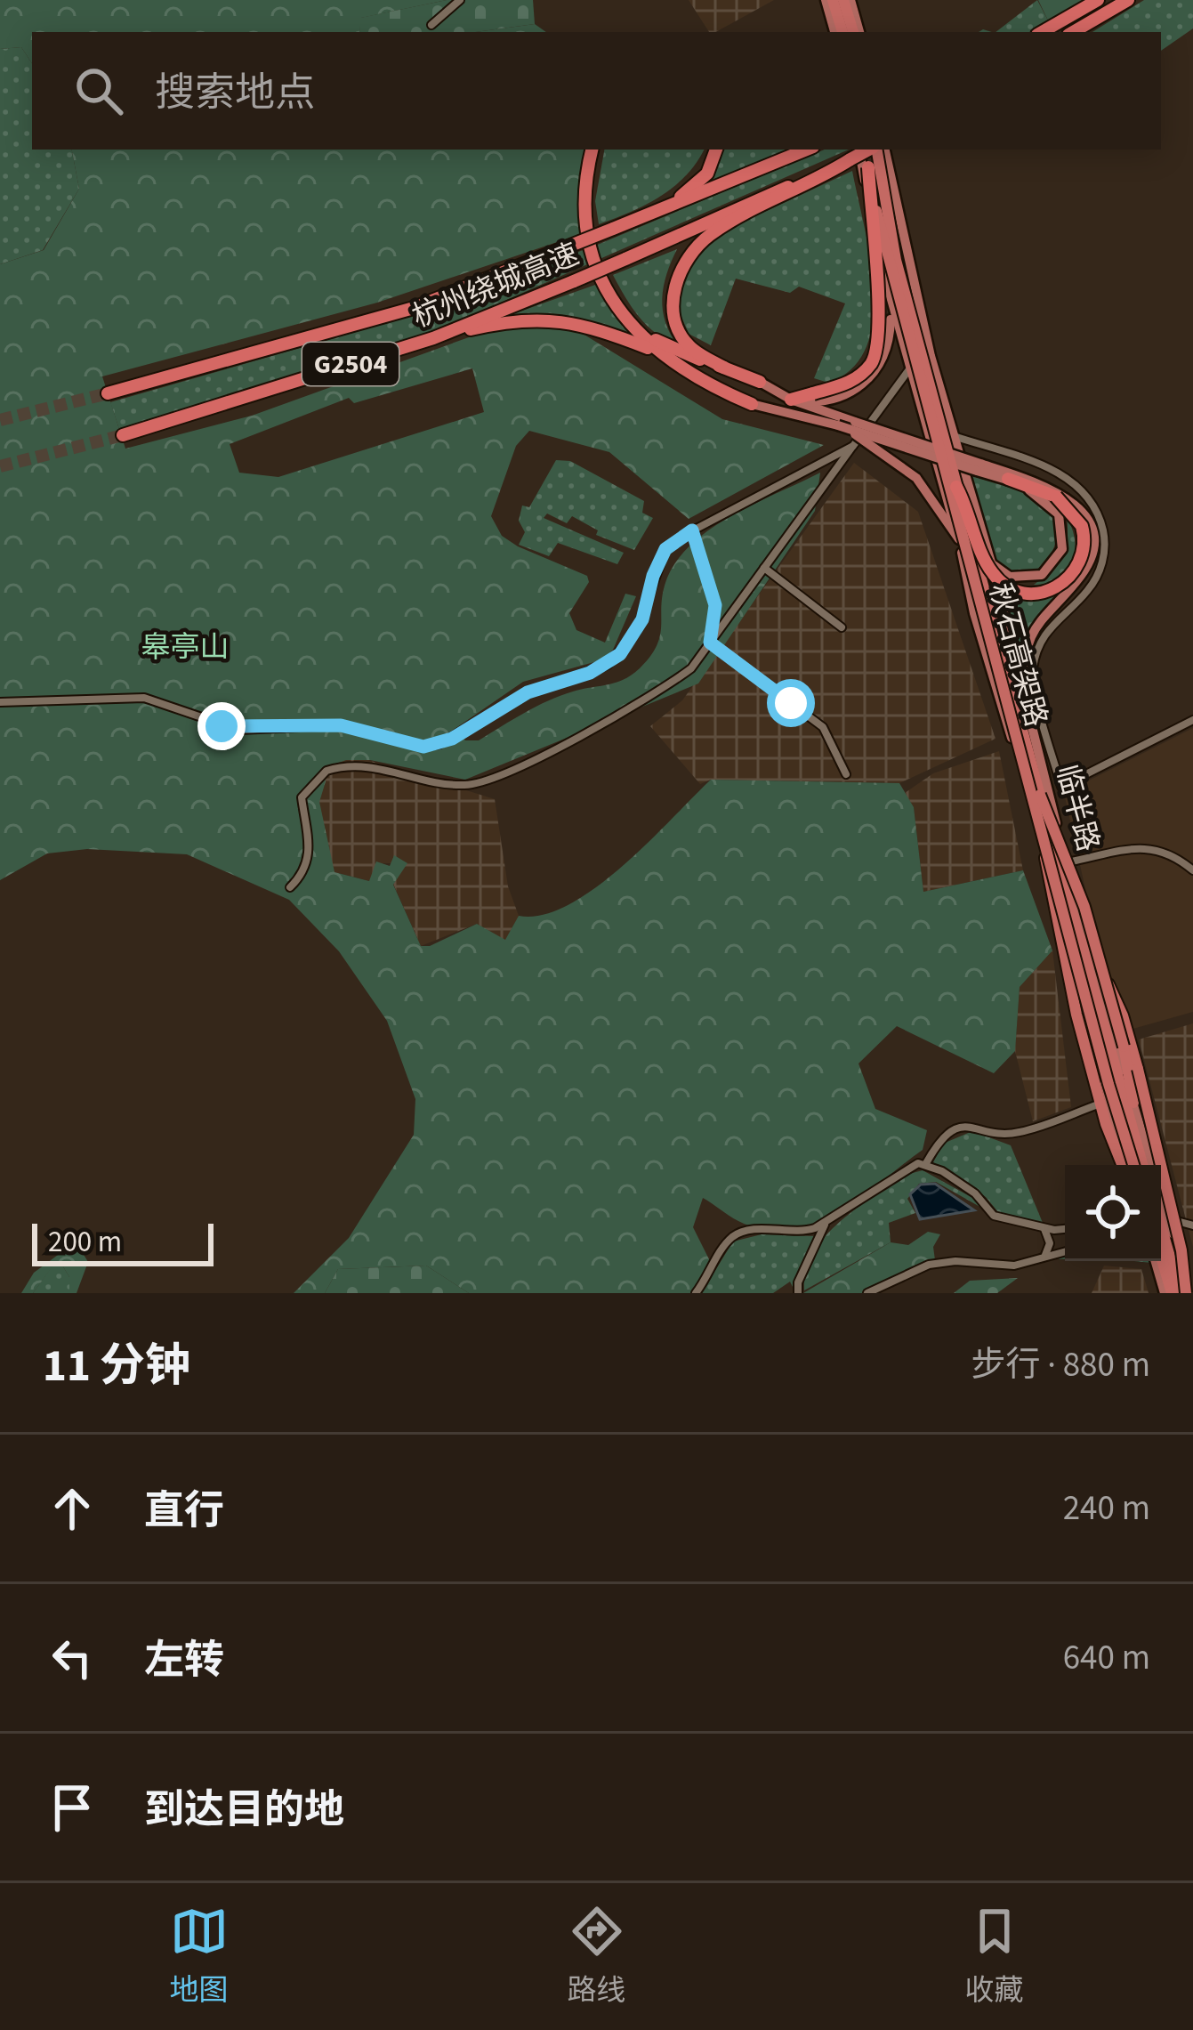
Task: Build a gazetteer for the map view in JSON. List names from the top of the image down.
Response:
{
  "streets": {
    "highway": ["杭州绕城高速", "G2504", "秋石高架路"],
    "main road": ["临半路"]
  },
  "crossings": [
    ["杭州绕城高速", "秋石高架路"],
    ["杭州绕城高速", "临半路"],
    ["秋石高架路", "临半路"]
  ],
  "parks": ["皋亭山"],
  "scale_bar": "200 m",
  "page": {
    "search": "搜索地点",
    "scale": "200 m",
    "heading": ["11 分钟", "步行 · 880 m"],
    "list": [
      ["直行", "240 m"],
      ["左转", "640 m"],
      "到达目的地"
    ],
    "nav": ["地图", "路线", "收藏"]
  }
}
